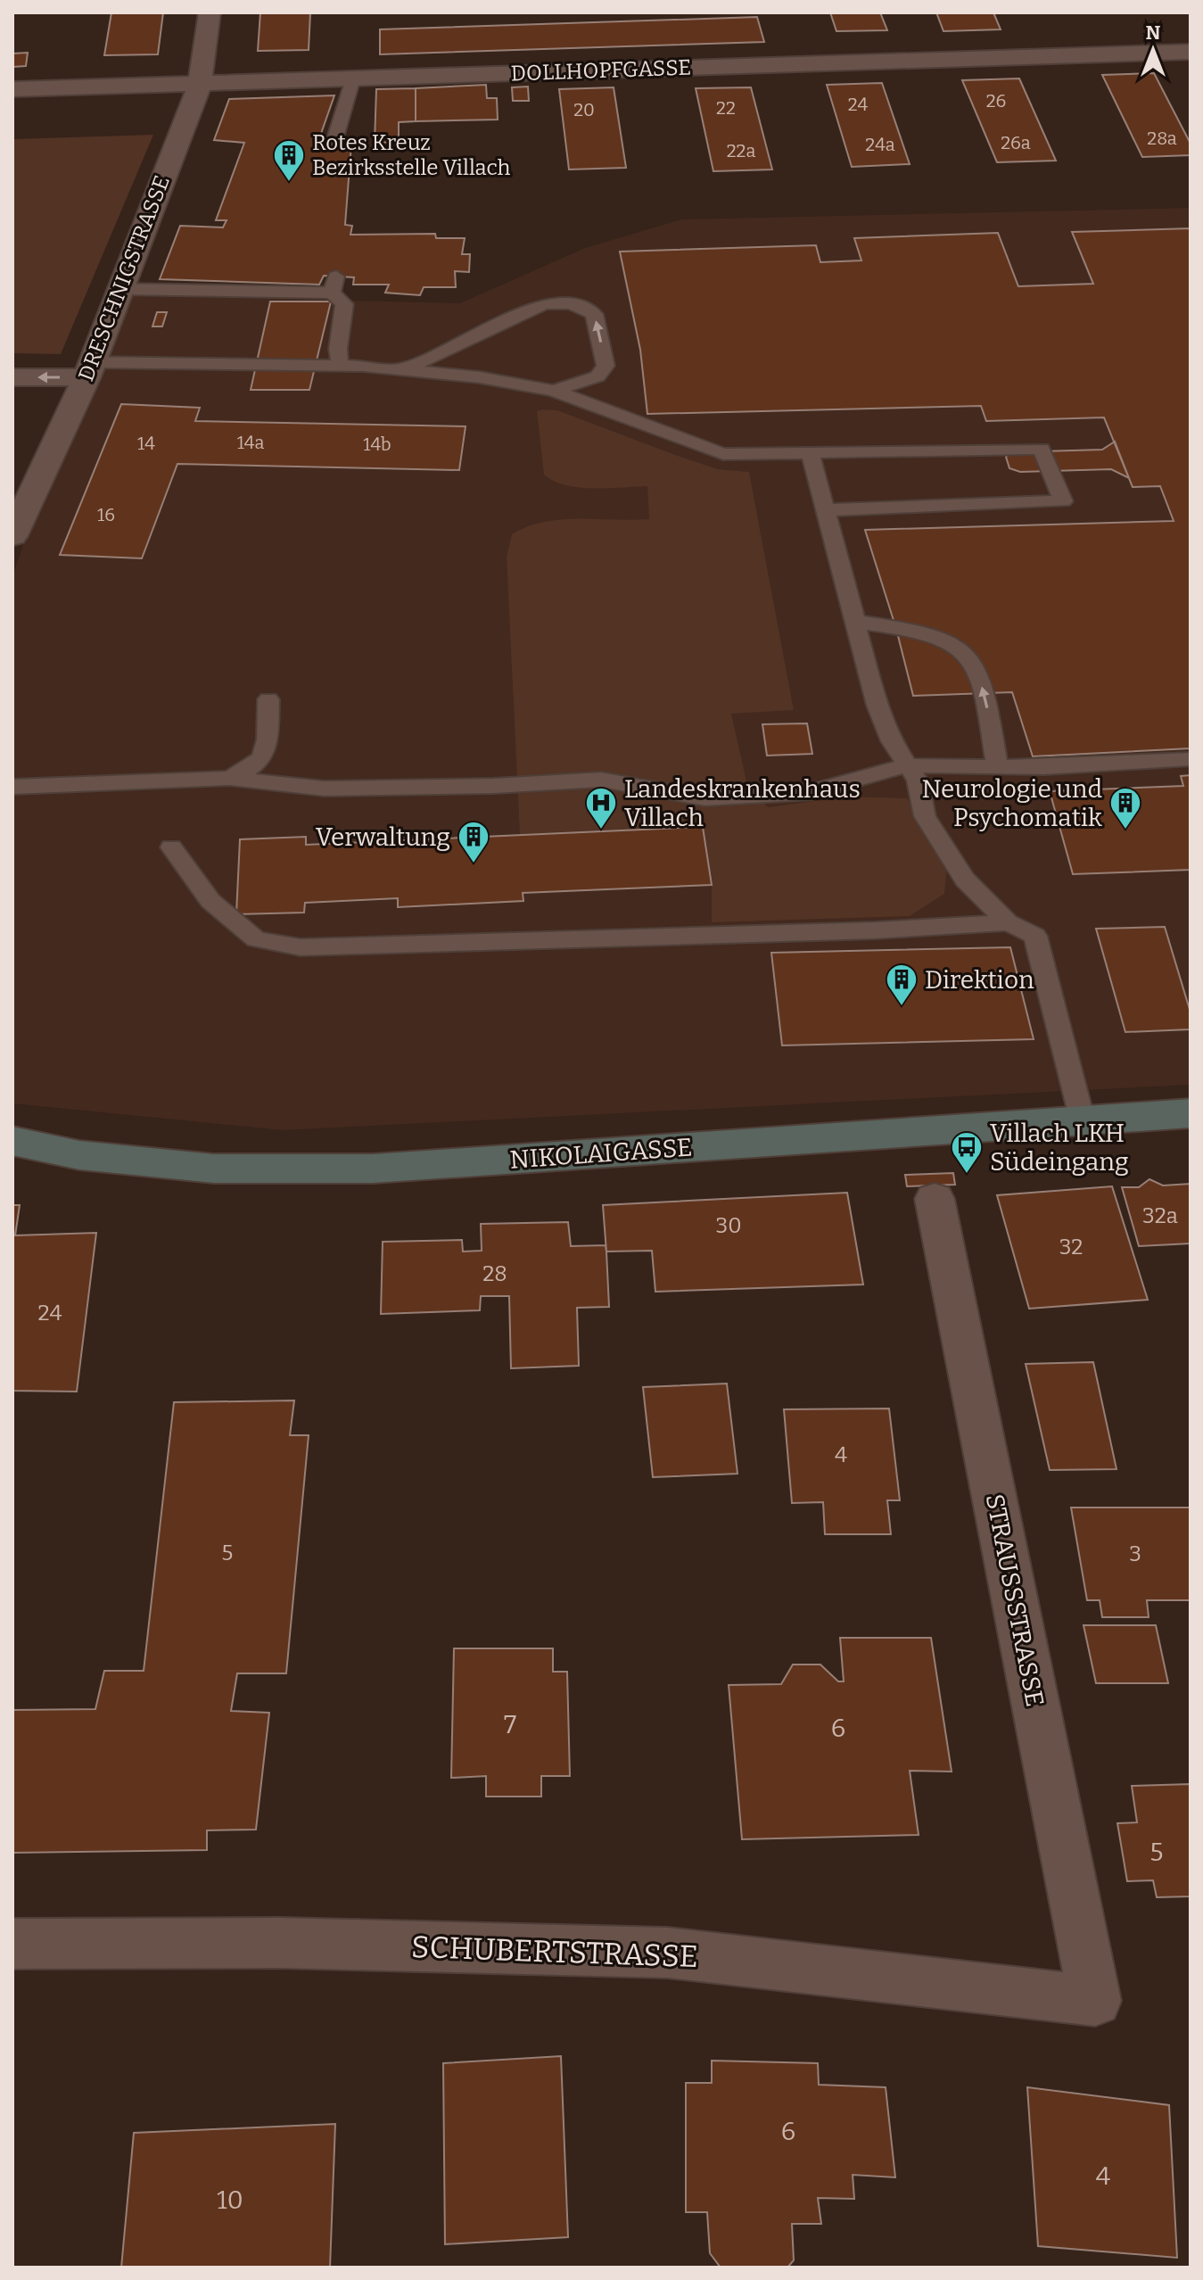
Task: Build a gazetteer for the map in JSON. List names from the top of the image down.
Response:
{
  "streets": {
    "street": [
      "DOLLHOPFGASSE",
      "DRESCHNIGSTRASSE",
      "NIKOLAIGASSE",
      "STRAUSSSTRASSE",
      "SCHUBERTSTRASSE"
    ]
  },
  "crossings": [
    ["DOLLHOPFGASSE", "DRESCHNIGSTRASSE"],
    ["STRAUSSSTRASSE", "SCHUBERTSTRASSE"]
  ],
  "places": {
    "building": [
      "Rotes Kreuz Bezirksstelle Villach",
      "Neurologie und Psychomatik",
      "Verwaltung",
      "Direktion"
    ],
    "hospital": ["Landeskrankenhaus Villach"],
    "bus stop": ["Villach LKH Südeingang"]
  },
  "house_numbers": [
    "26",
    "24",
    "22",
    "20",
    "28a",
    "26a",
    "24a",
    "22a",
    "14a",
    "14",
    "14b",
    "16",
    "32a",
    "30",
    "32",
    "28",
    "24",
    "4",
    "5",
    "3",
    "7",
    "6",
    "5",
    "6",
    "4",
    "10"
  ],
  "north": "top"
}
